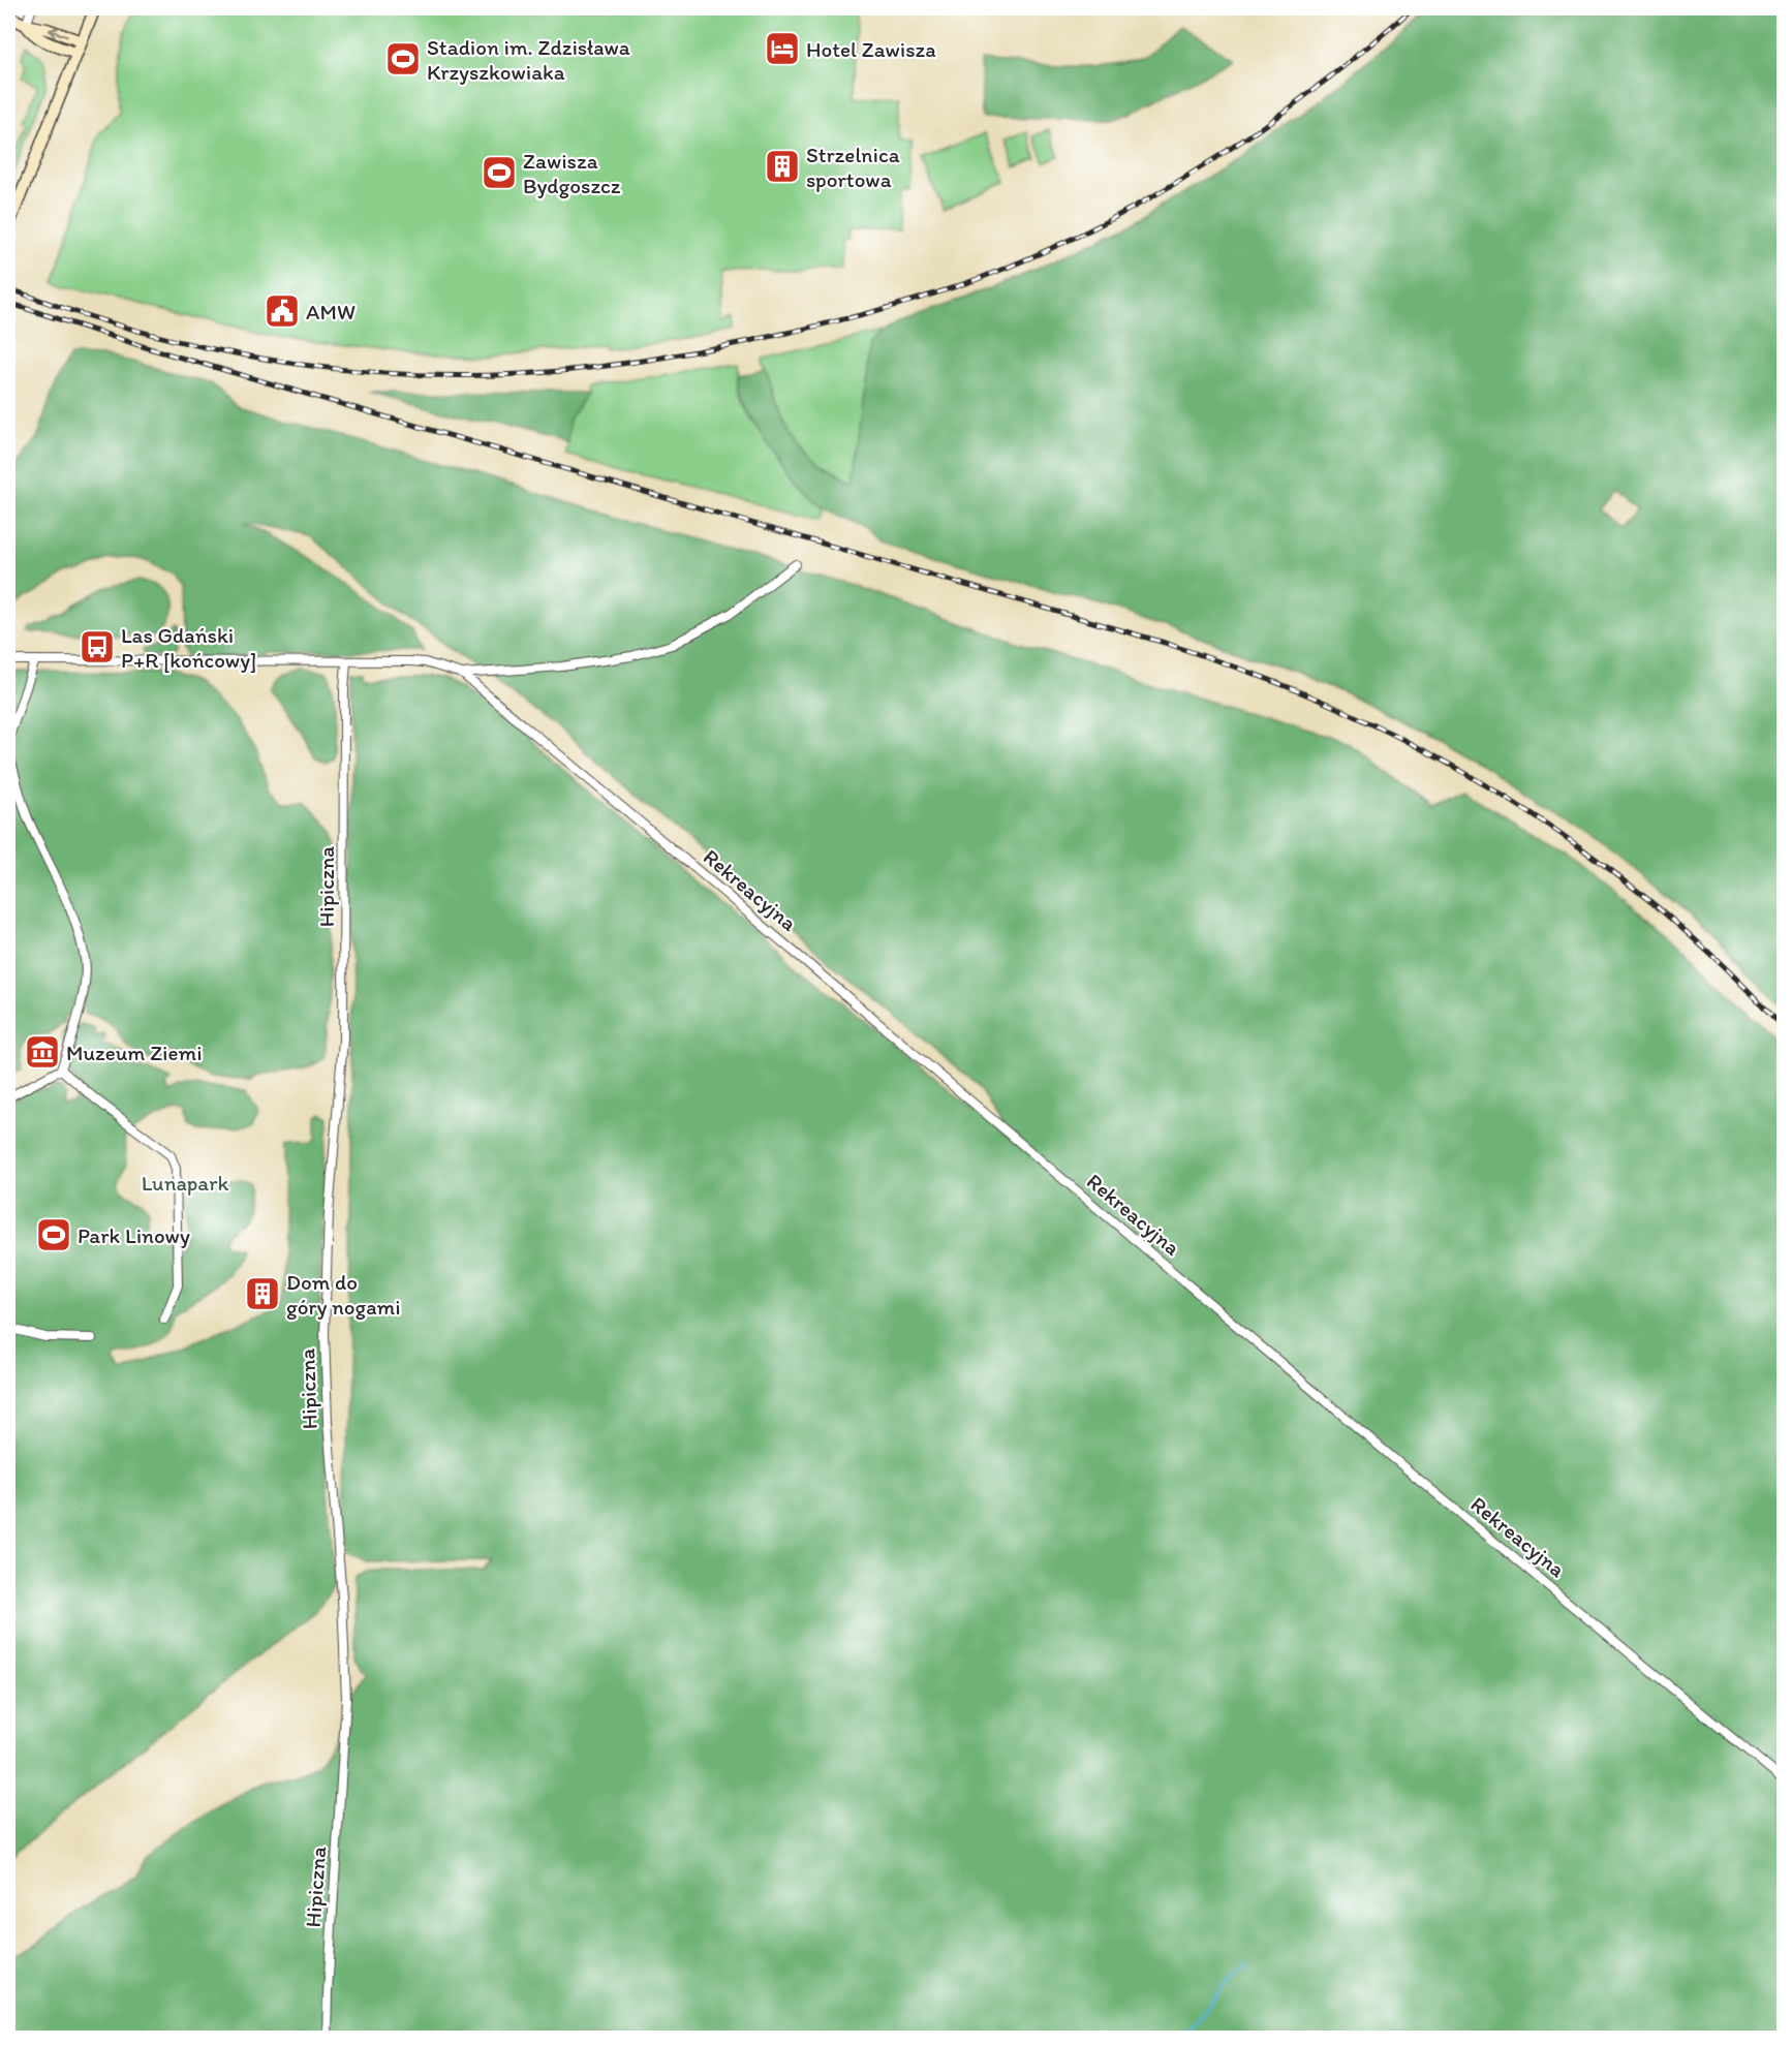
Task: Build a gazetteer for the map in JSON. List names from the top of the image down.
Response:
{
  "streets": {
    "street": ["Hipiczna", "Rekreacyjna"]
  },
  "crossings": [
    ["Hipiczna", "Rekreacyjna"]
  ],
  "parks": ["Lunapark"],
  "places": {
    "hotel": ["Hotel Zawisza"],
    "sports": ["Stadion im. Zdzisława Krzyszkowiaka", "Zawisza Bydgoszcz", "Park Linowy"],
    "building": ["Strzelnica sportowa", "Dom do góry nogami"],
    "public building": ["AMW"],
    "bus stop": ["Las Gdański P+R [końcowy]"],
    "museum": ["Muzeum Ziemi"]
  }
}
